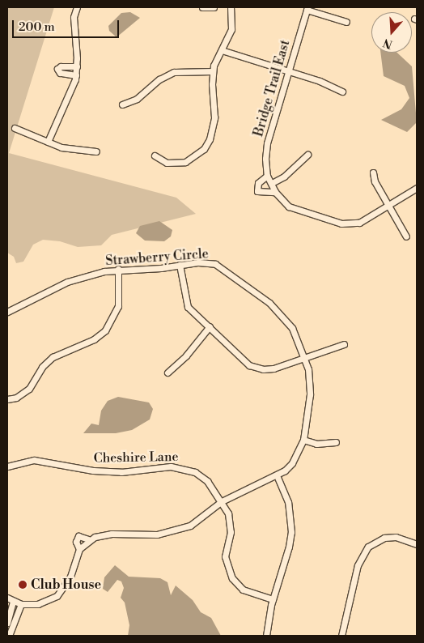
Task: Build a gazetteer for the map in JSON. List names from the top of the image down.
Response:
{
  "streets": {
    "street": ["Bridge Trail East", "Strawberry Circle", "Cheshire Lane"]
  },
  "crossings": [
    ["Strawberry Circle", "Cheshire Lane"]
  ],
  "places": ["Club House"],
  "scale_bar": "200 m",
  "north": "bottom"
}
